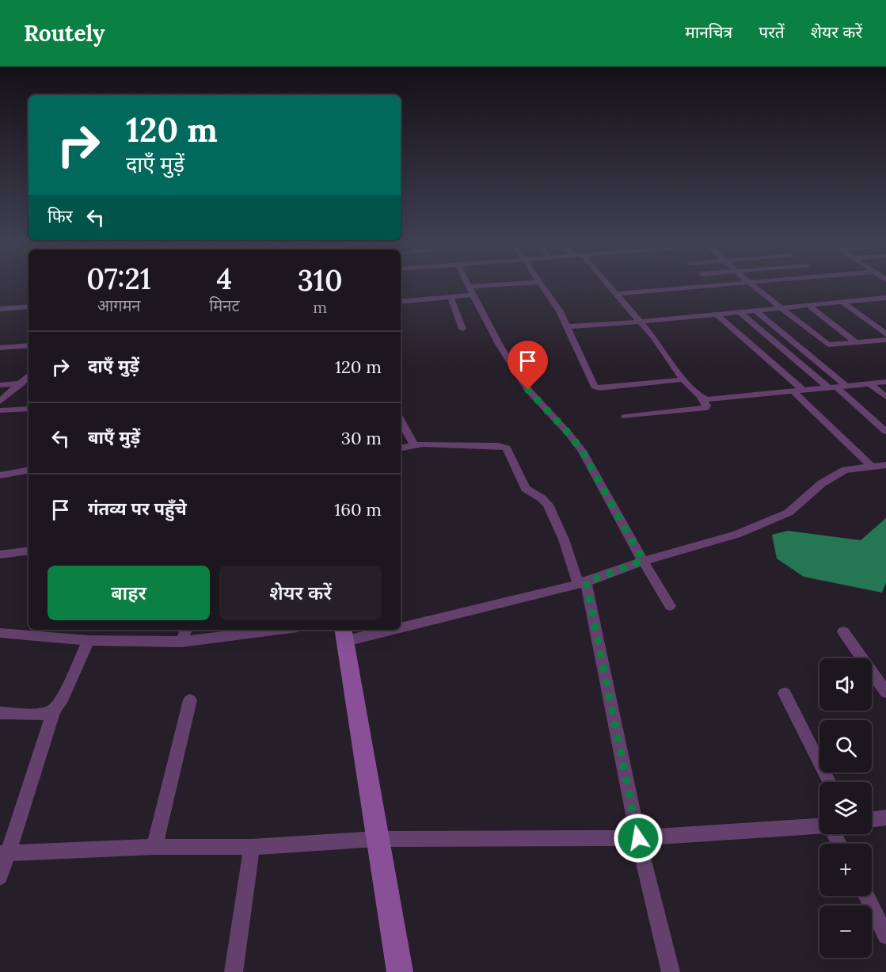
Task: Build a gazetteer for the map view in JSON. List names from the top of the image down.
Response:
{
  "page": {
    "header": "Routely",
    "nav": ["मानचित्र", "परतें", "शेयर करें"],
    "turn": ["120 m", "दाएँ मुड़ें"],
    "then": "फिर",
    "eta": [
      "07:21",
      "आगमन",
      "4",
      "मिनट",
      "310",
      "m"
    ],
    "list": [
      {
        "name": "दाएँ मुड़ें",
        "value": "120 m"
      },
      {
        "name": "बाएँ मुड़ें",
        "value": "30 m"
      },
      {
        "name": "गंतव्य पर पहुँचे",
        "value": "160 m"
      }
    ],
    "buttons": ["बाहर", "शेयर करें"],
    "map_buttons": ["+", "−"]
  }
}
